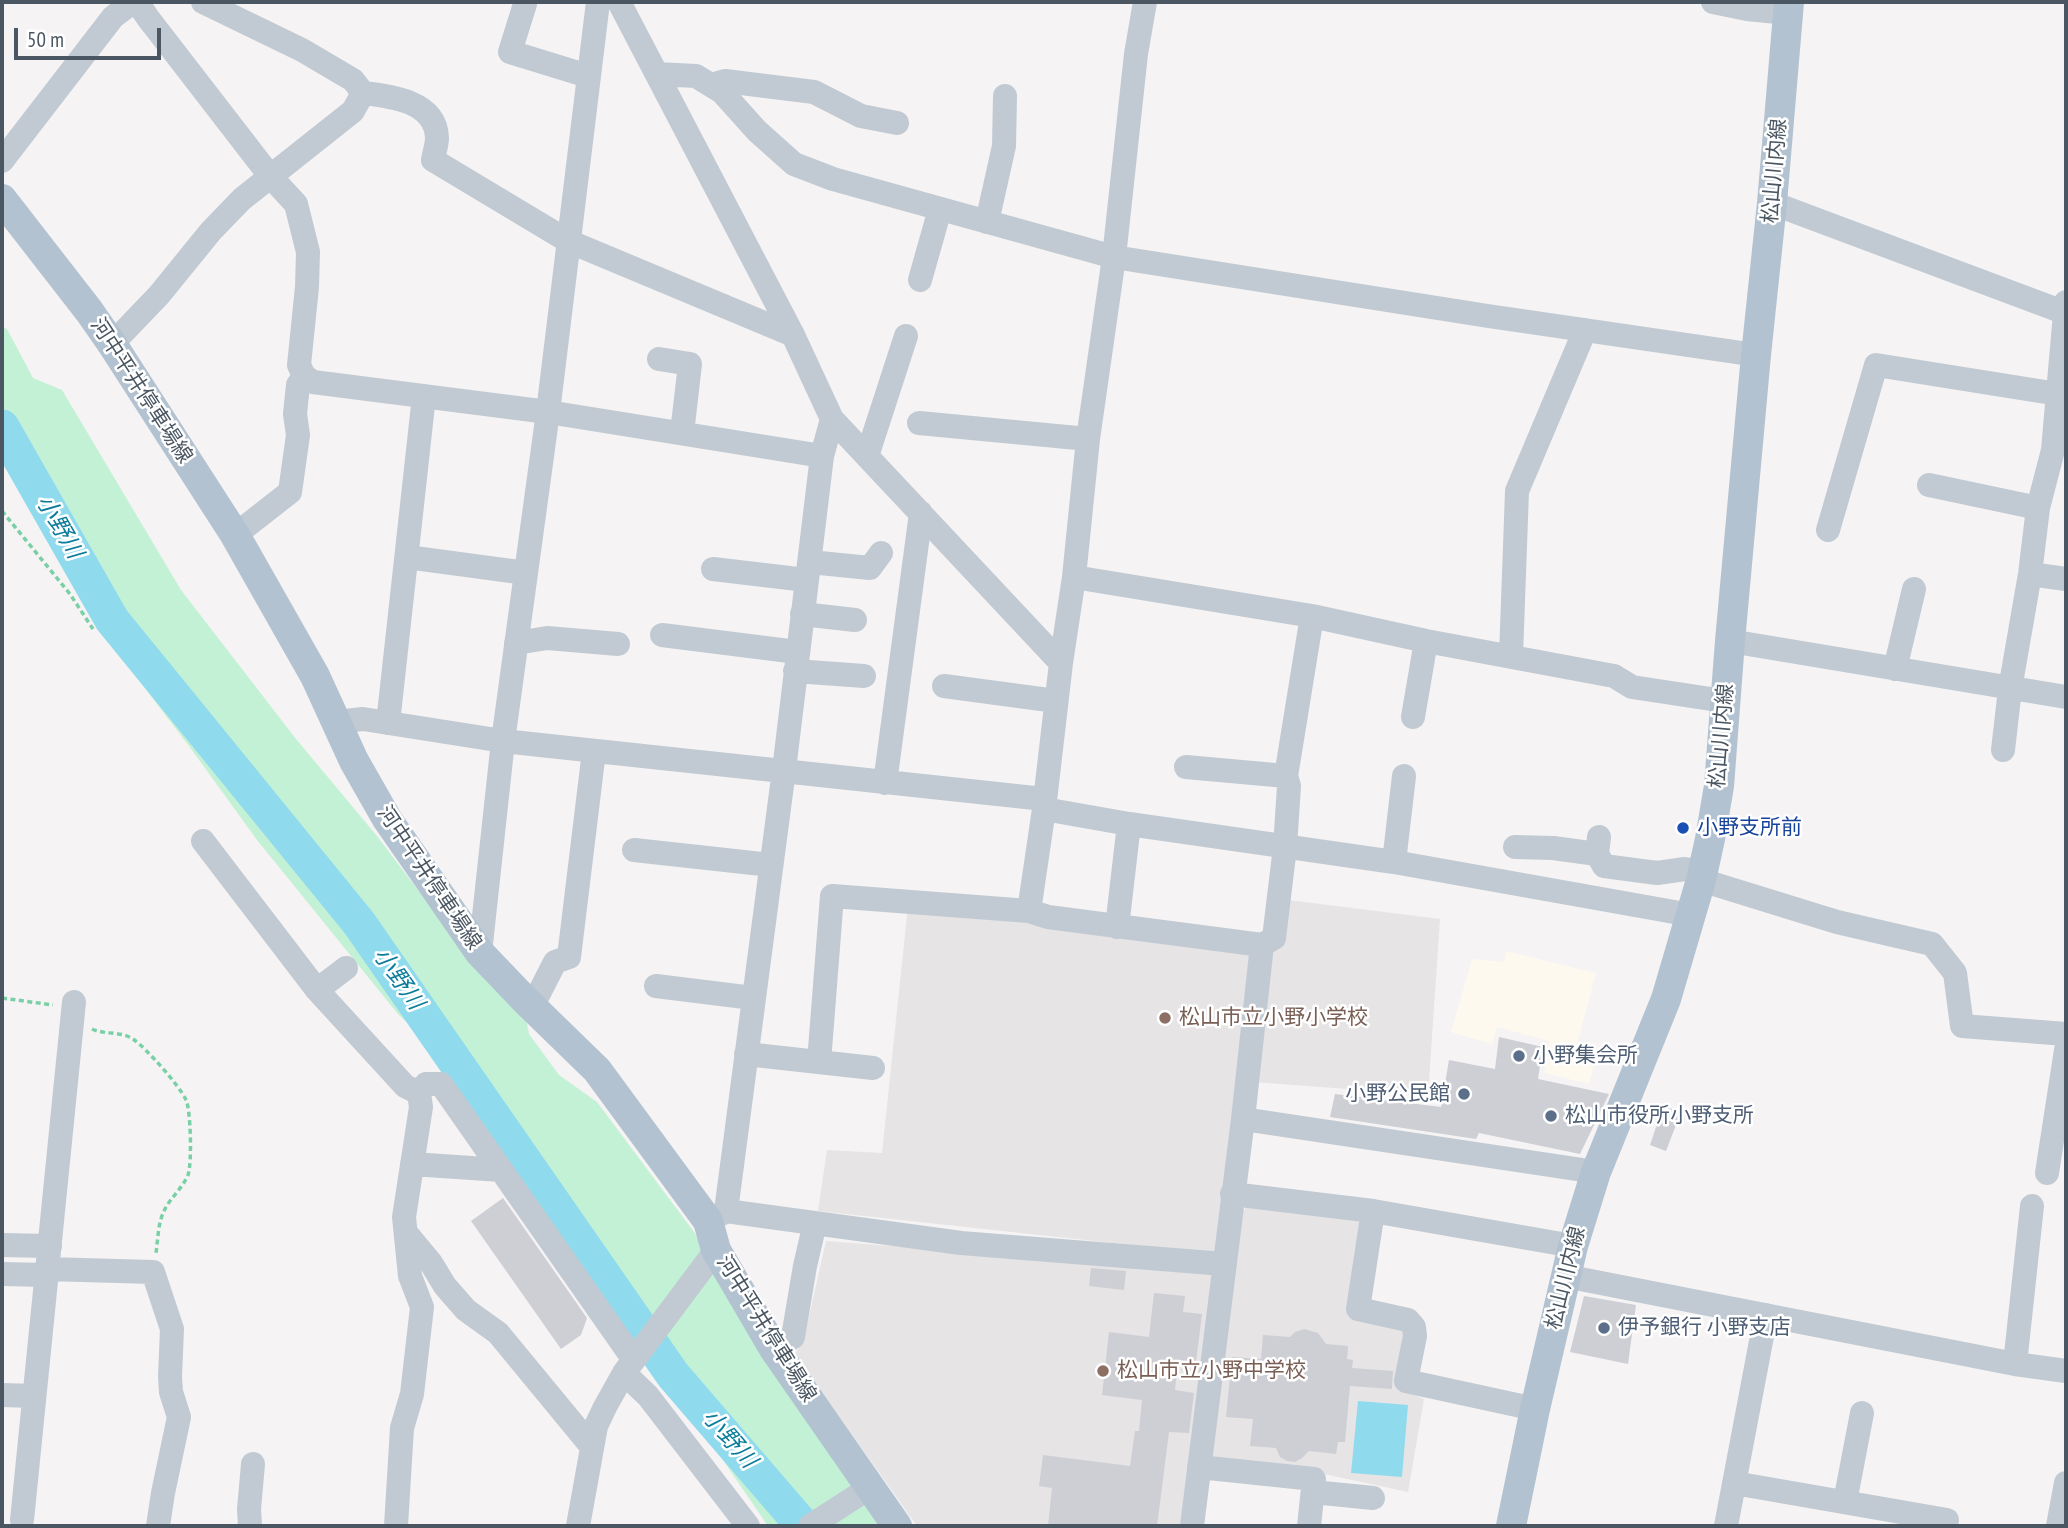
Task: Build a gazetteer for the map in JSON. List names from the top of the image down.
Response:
{
  "streets": {
    "main road": ["松山川内線", "河中平井停車場線"]
  },
  "water": ["小野川"],
  "places": [
    "小野支所前",
    "松山市立小野小学校",
    "小野集会所",
    "小野公民館",
    "松山市役所小野支所",
    "伊予銀行 小野支店",
    "松山市立小野中学校"
  ],
  "scale_bar": "50 m"
}
